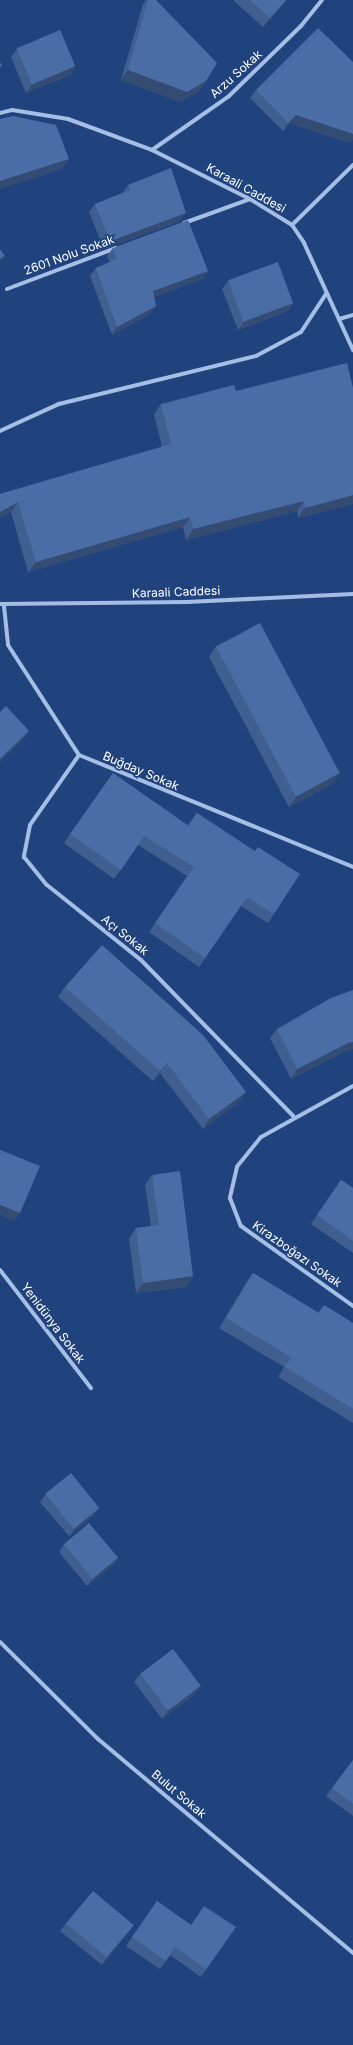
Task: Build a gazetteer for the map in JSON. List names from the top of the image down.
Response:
{
  "streets": {
    "street": [
      "Arzu Sokak",
      "Karaali Caddesi",
      "2601 Nolu Sokak",
      "Buğday Sokak",
      "Açı Sokak",
      "Kirazboğazı Sokak",
      "Yenidünya Sokak",
      "Bulut Sokak"
    ]
  },
  "crossings": [
    ["Arzu Sokak", "Karaali Caddesi"],
    ["Buğday Sokak", "Açı Sokak"],
    ["Açı Sokak", "Kirazboğazı Sokak"]
  ]
}
